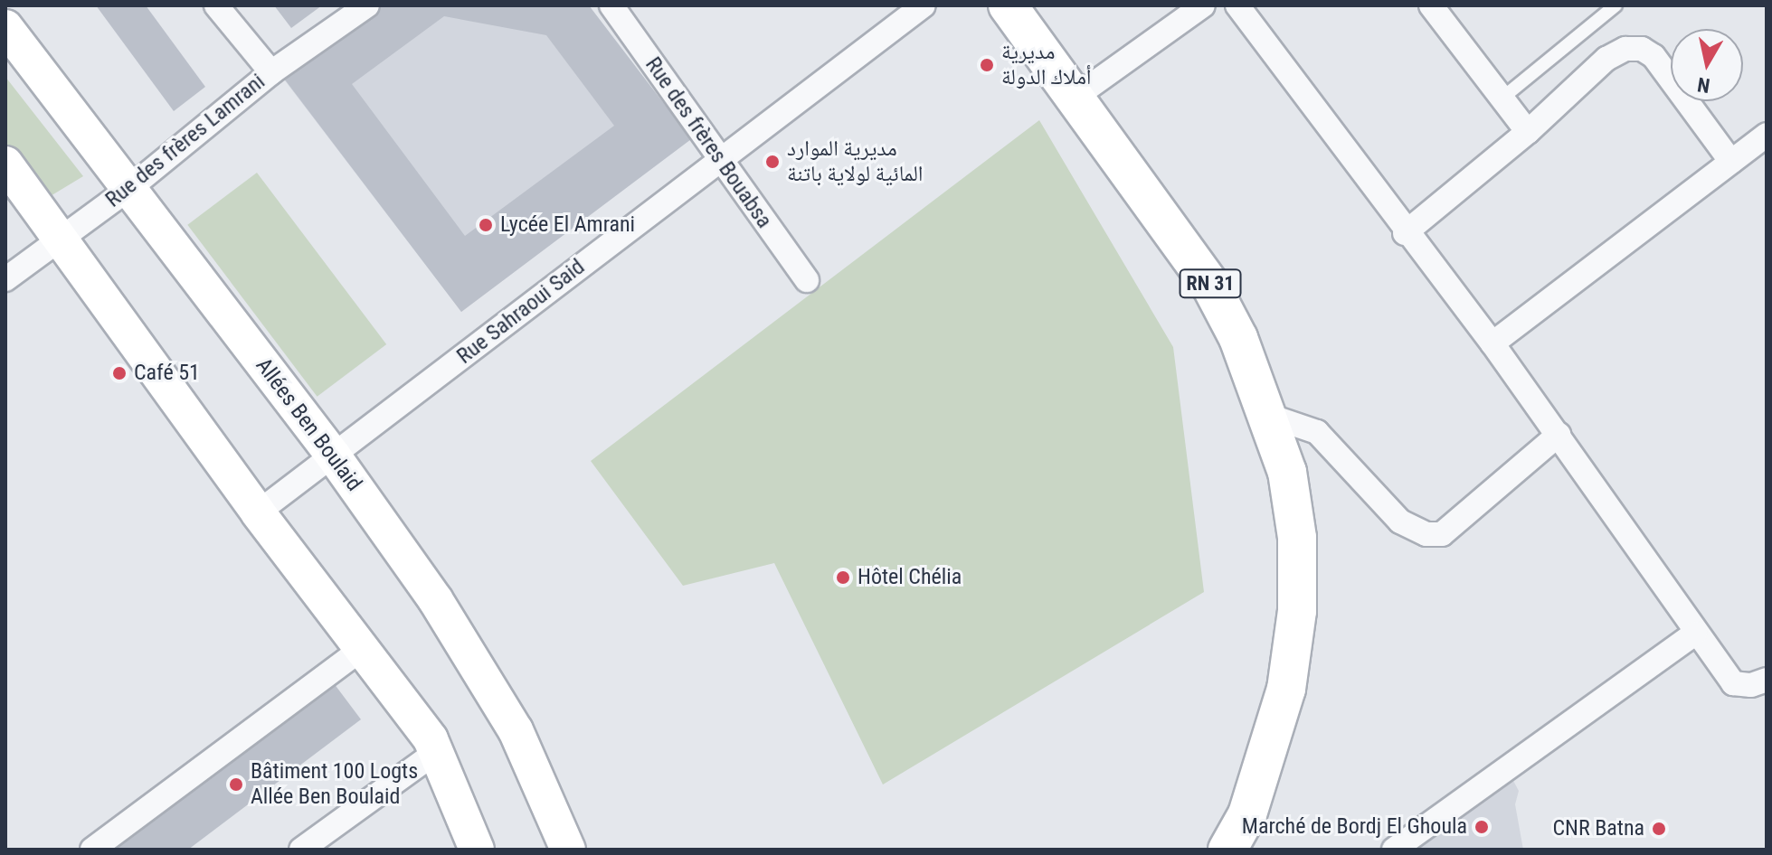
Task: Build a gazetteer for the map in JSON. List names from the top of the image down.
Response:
{
  "streets": {
    "main road": ["RN 31", "Allées Ben Boulaid"],
    "street": ["Rue des frères Lamrani", "Rue des frères Bouabsa", "Rue Sahraoui Said"]
  },
  "crossings": [
    ["Rue des frères Lamrani", "Allées Ben Boulaid"],
    ["Rue des frères Bouabsa", "Rue Sahraoui Said"],
    ["Rue Sahraoui Said", "Allées Ben Boulaid"]
  ],
  "places": [
    "مديرية أملاك الدولة",
    "مديرية الموارد المائية لولاية باتنة",
    "Lycée El Amrani",
    "Café 51",
    "Hôtel Chélia",
    "Bâtiment 100 Logts Allée Ben Boulaid",
    "Marché de Bordj El Ghoula",
    "CNR Batna"
  ],
  "north": "bottom"
}
